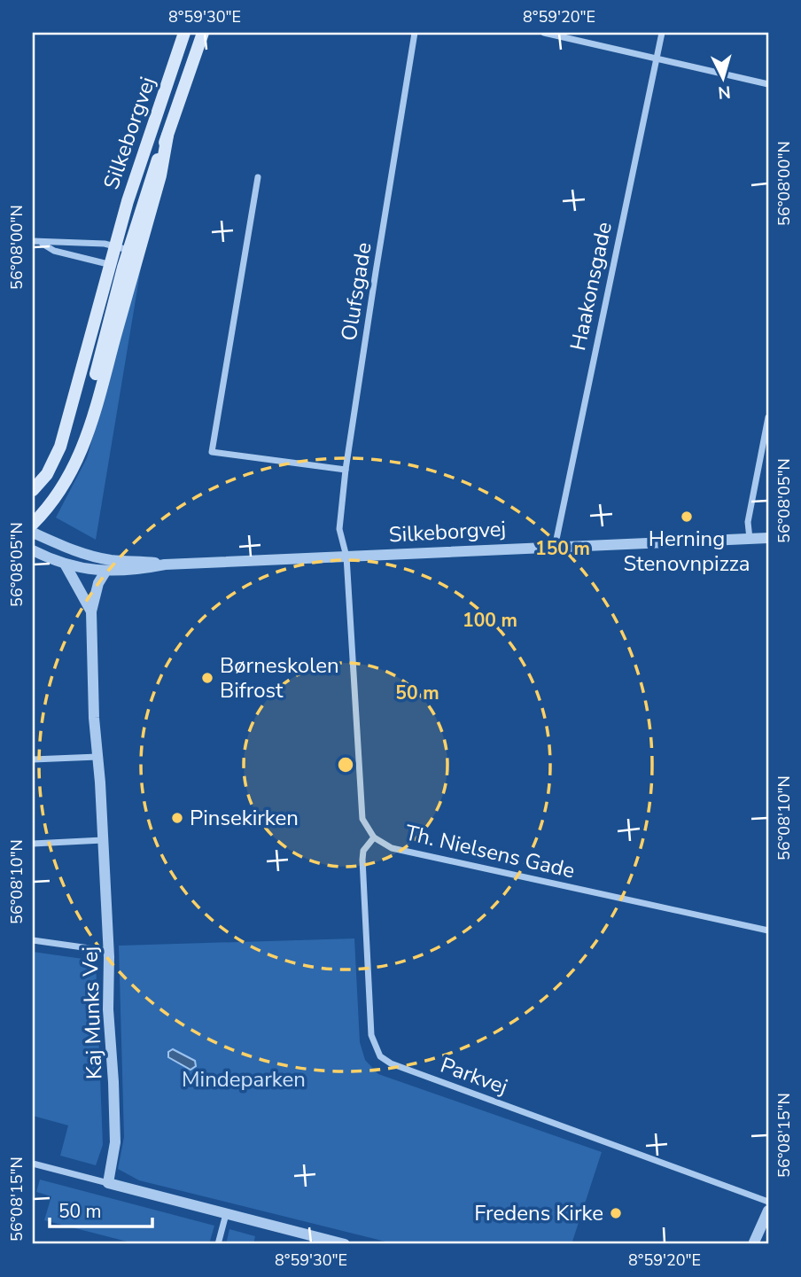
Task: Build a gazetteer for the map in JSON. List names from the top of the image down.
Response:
{
  "streets": {
    "main road": ["Silkeborgvej"],
    "street": [
      "Haakonsgade",
      "Olufsgade",
      "Th. Nielsens Gade",
      "Kaj Munks Vej",
      "Parkvej"
    ]
  },
  "crossings": [
    ["Silkeborgvej", "Haakonsgade"],
    ["Silkeborgvej", "Olufsgade"],
    ["Silkeborgvej", "Th. Nielsens Gade"],
    ["Silkeborgvej", "Kaj Munks Vej"],
    ["Olufsgade", "Th. Nielsens Gade"],
    ["Th. Nielsens Gade", "Parkvej"]
  ],
  "parks": ["Mindeparken"],
  "places": [
    "Herning Stenovnpizza",
    "Børneskolen Bifrost",
    "Pinsekirken",
    "Fredens Kirke"
  ],
  "scale_bar": "50 m",
  "north": "bottom",
  "coordinates": [
    "8°59'30\"E",
    "8°59'20\"E",
    "56°08'00\"N",
    "56°08'05\"N",
    "56°08'10\"N",
    "56°08'15\"N"
  ],
  "rings": ["150 m", "100 m", "50 m"]
}
